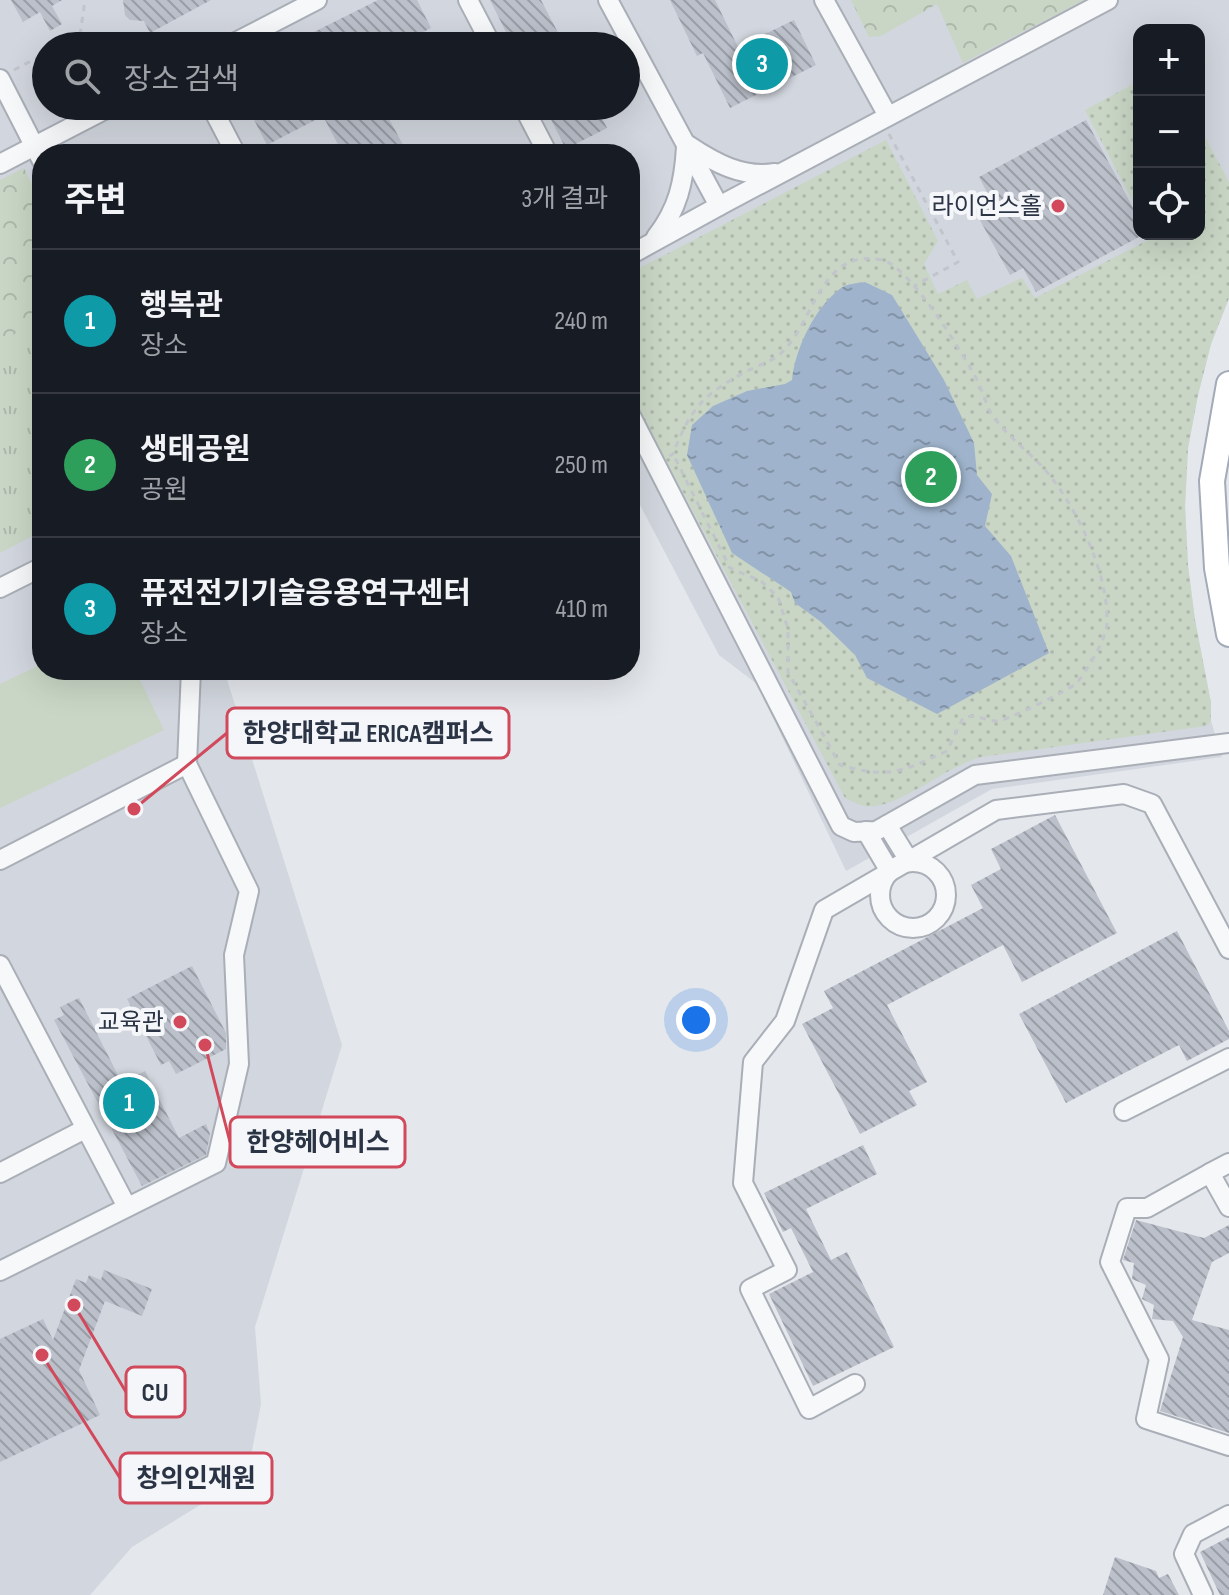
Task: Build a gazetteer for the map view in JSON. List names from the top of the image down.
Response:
{
  "places": [
    "라이언스홀",
    "한양대학교 ERICA캠퍼스",
    "교육관",
    "한양헤어비스",
    "CU",
    "창의인재원"
  ],
  "page": {
    "map_buttons": ["+", "−"],
    "search": "장소 검색",
    "pins": ["3", "2", "1"],
    "heading": ["주변", "3개 결과"],
    "list": [
      {
        "mark": "1",
        "name": "행복관",
        "note": "장소",
        "value": "240 m"
      },
      {
        "mark": "2",
        "name": "생태공원",
        "note": "공원",
        "value": "250 m"
      },
      {
        "mark": "3",
        "name": "퓨전전기기술응용연구센터",
        "note": "장소",
        "value": "410 m"
      }
    ]
  }
}
